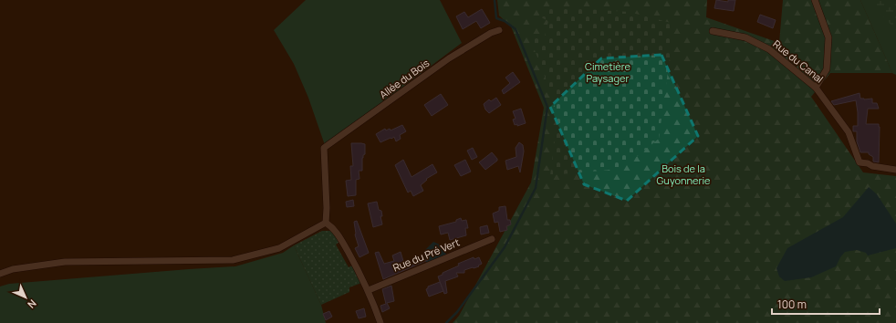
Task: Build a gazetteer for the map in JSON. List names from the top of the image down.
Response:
{
  "streets": {
    "street": ["Rue du Canal", "Allée du Bois", "Rue du Pré Vert"]
  },
  "parks": ["Cimetière Paysager", "Bois de la Guyonnerie"],
  "scale_bar": "100 m",
  "north": "bottom right"
}
